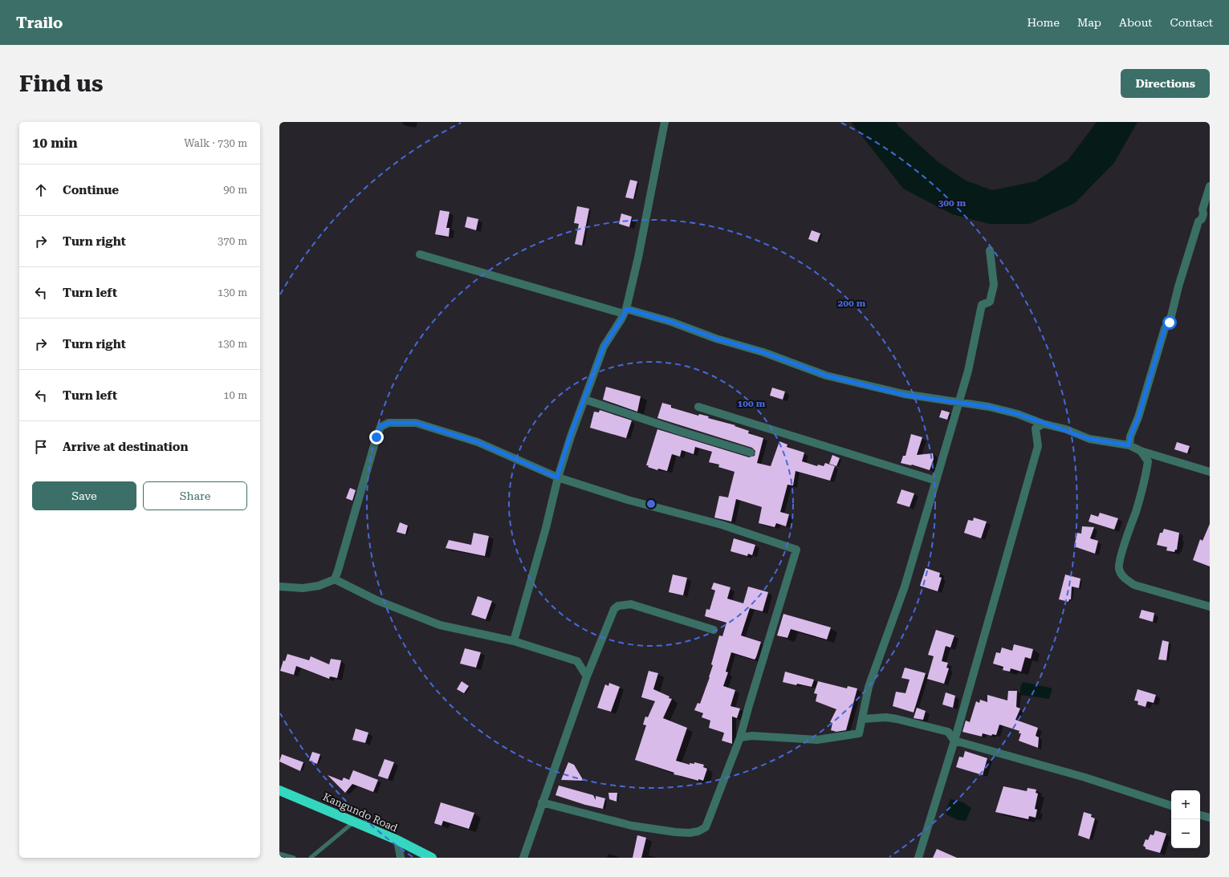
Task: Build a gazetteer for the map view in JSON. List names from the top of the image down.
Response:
{
  "streets": {
    "highway": ["Kangundo Road"]
  },
  "page": {
    "header": "Trailo",
    "nav": [
      "Home",
      "Map",
      "About",
      "Contact"
    ],
    "buttons": [
      "Directions",
      ["Save", "Share"]
    ],
    "title": "Find us",
    "heading": ["10 min", "Walk · 730 m"],
    "list": [
      ["Continue", "90 m"],
      ["Turn right", "370 m"],
      ["Turn left", "130 m"],
      ["Turn right", "130 m"],
      ["Turn left", "10 m"],
      "Arrive at destination"
    ],
    "map_buttons": ["+", "−"]
  },
  "rings": ["300 m", "200 m", "100 m"]
}
